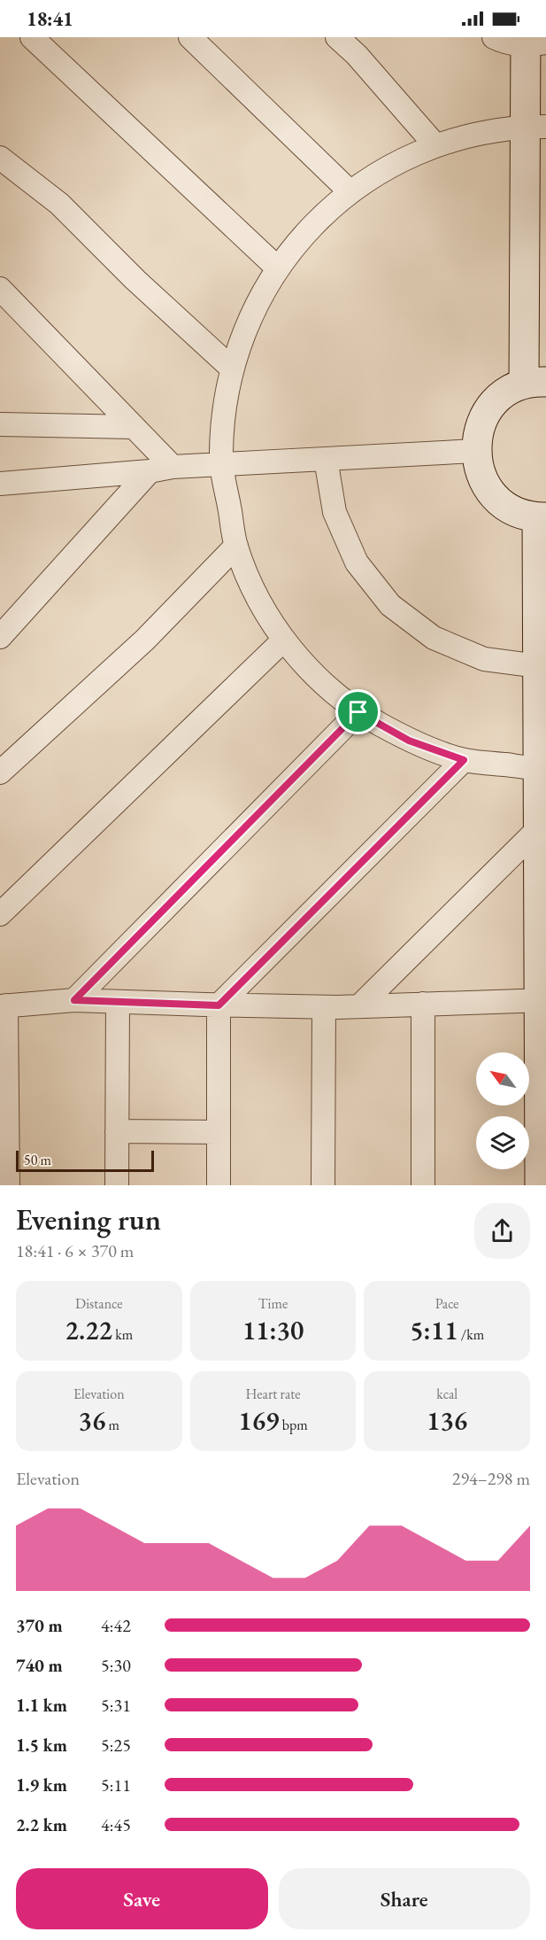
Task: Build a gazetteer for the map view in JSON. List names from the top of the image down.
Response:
{
  "scale_bar": "50 m",
  "north": "top left",
  "page": {
    "status": "18:41",
    "scale": "50 m",
    "heading": ["Evening run", "18:41 · 6 × 370 m"],
    "stats": [
      ["Distance", "2.22 km"],
      ["Time", "11:30"],
      ["Pace", "5:11 /km"],
      ["Elevation", "36 m"],
      ["Heart rate", "169 bpm"],
      ["kcal", "136"]
    ],
    "chart": ["Elevation", "294–298 m"],
    "list": [
      {
        "name": "370 m",
        "note": "4:42"
      },
      {
        "name": "740 m",
        "note": "5:30"
      },
      {
        "name": "1.1 km",
        "note": "5:31"
      },
      {
        "name": "1.5 km",
        "note": "5:25"
      },
      {
        "name": "1.9 km",
        "note": "5:11"
      },
      {
        "name": "2.2 km",
        "note": "4:45"
      }
    ],
    "buttons": ["Save", "Share"]
  }
}
